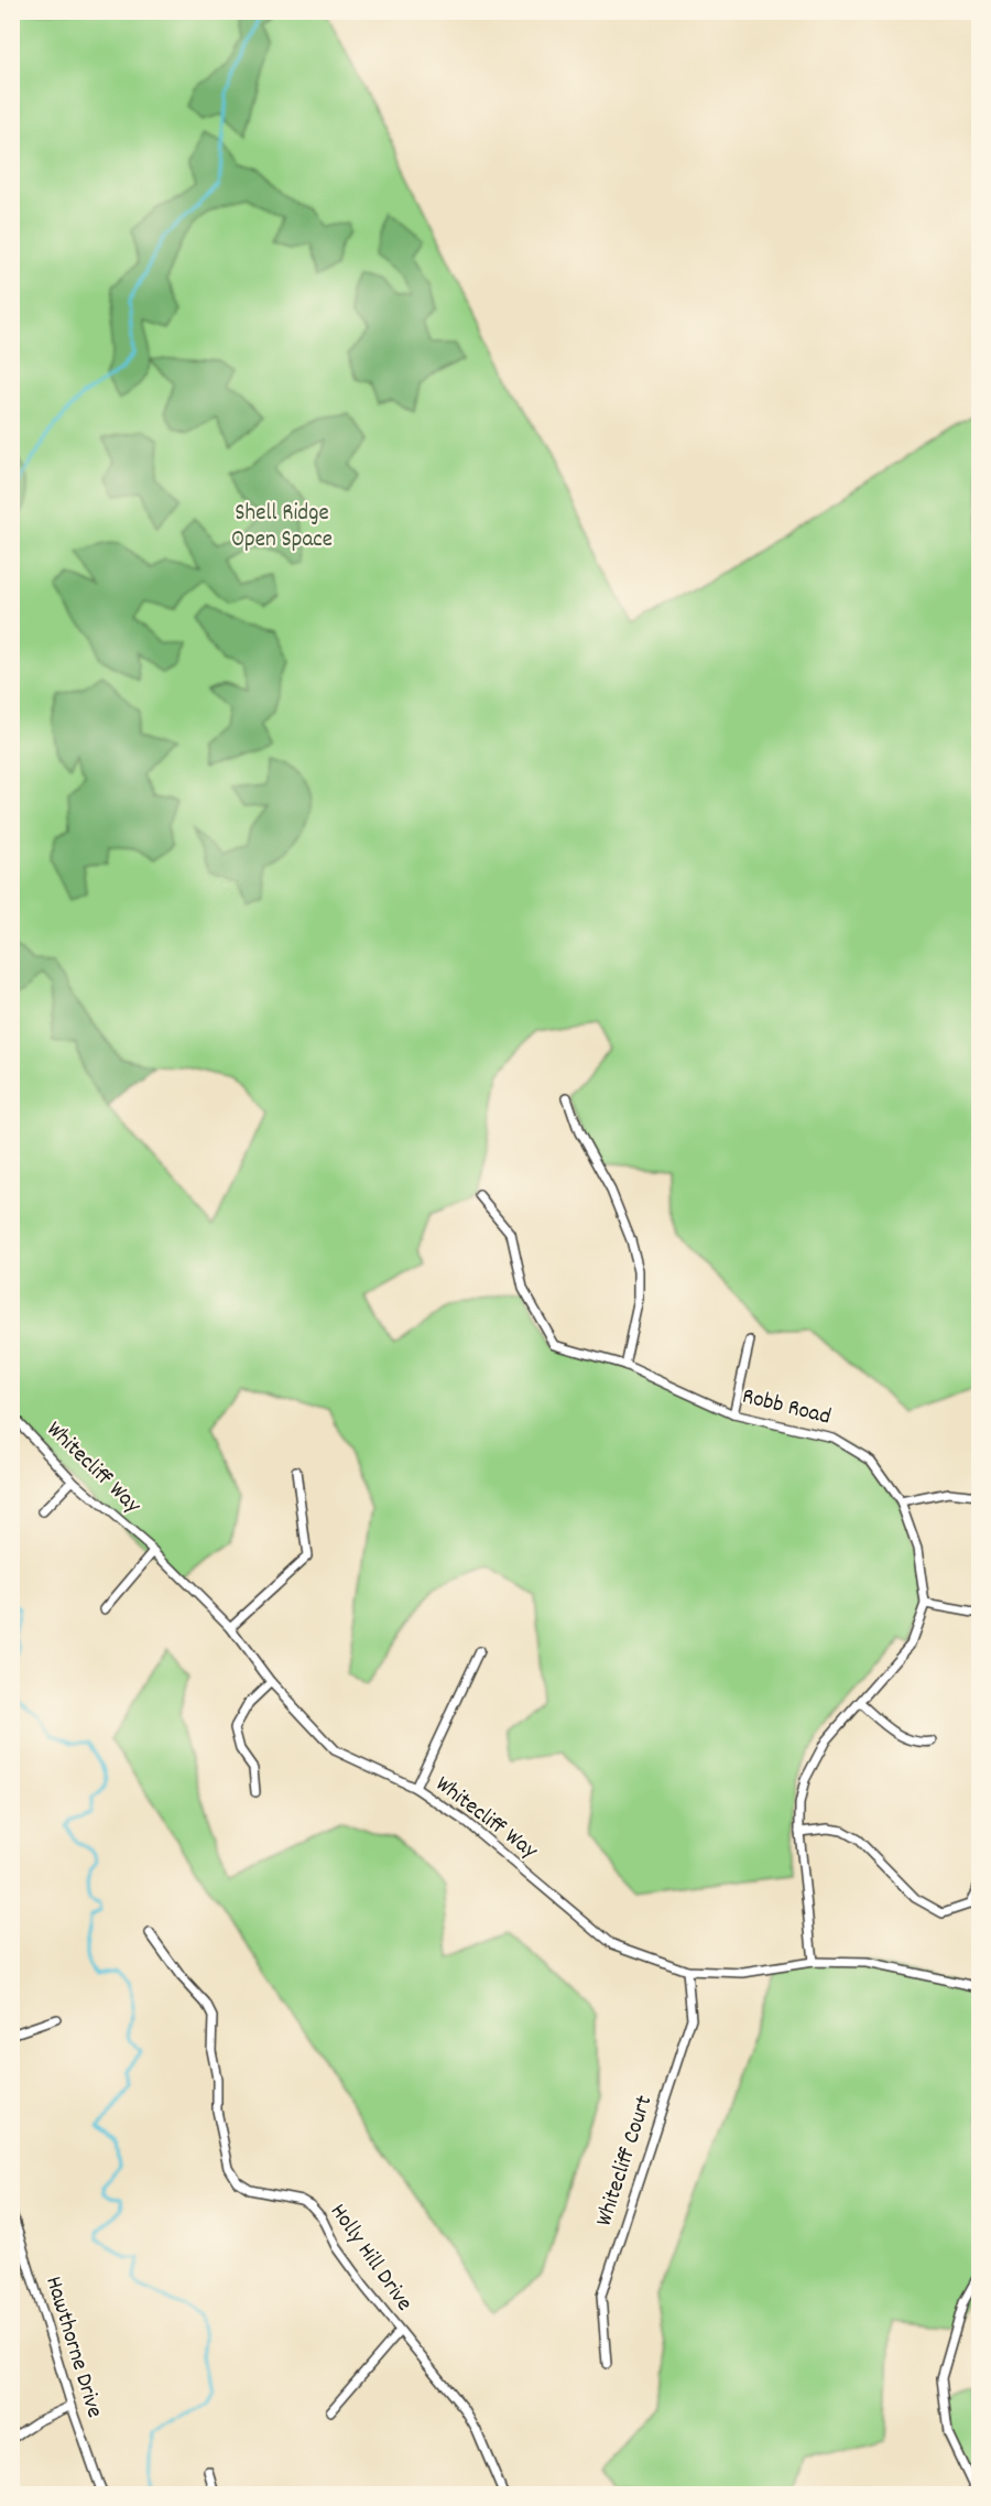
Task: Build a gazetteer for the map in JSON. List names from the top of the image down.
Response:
{
  "streets": {
    "street": [
      "Robb Road",
      "Whitecliff Way",
      "Whitecliff Court",
      "Holly Hill Drive",
      "Hawthorne Drive"
    ]
  },
  "crossings": [
    ["Robb Road", "Whitecliff Way"],
    ["Whitecliff Way", "Whitecliff Court"]
  ],
  "parks": ["Shell Ridge Open Space"]
}
